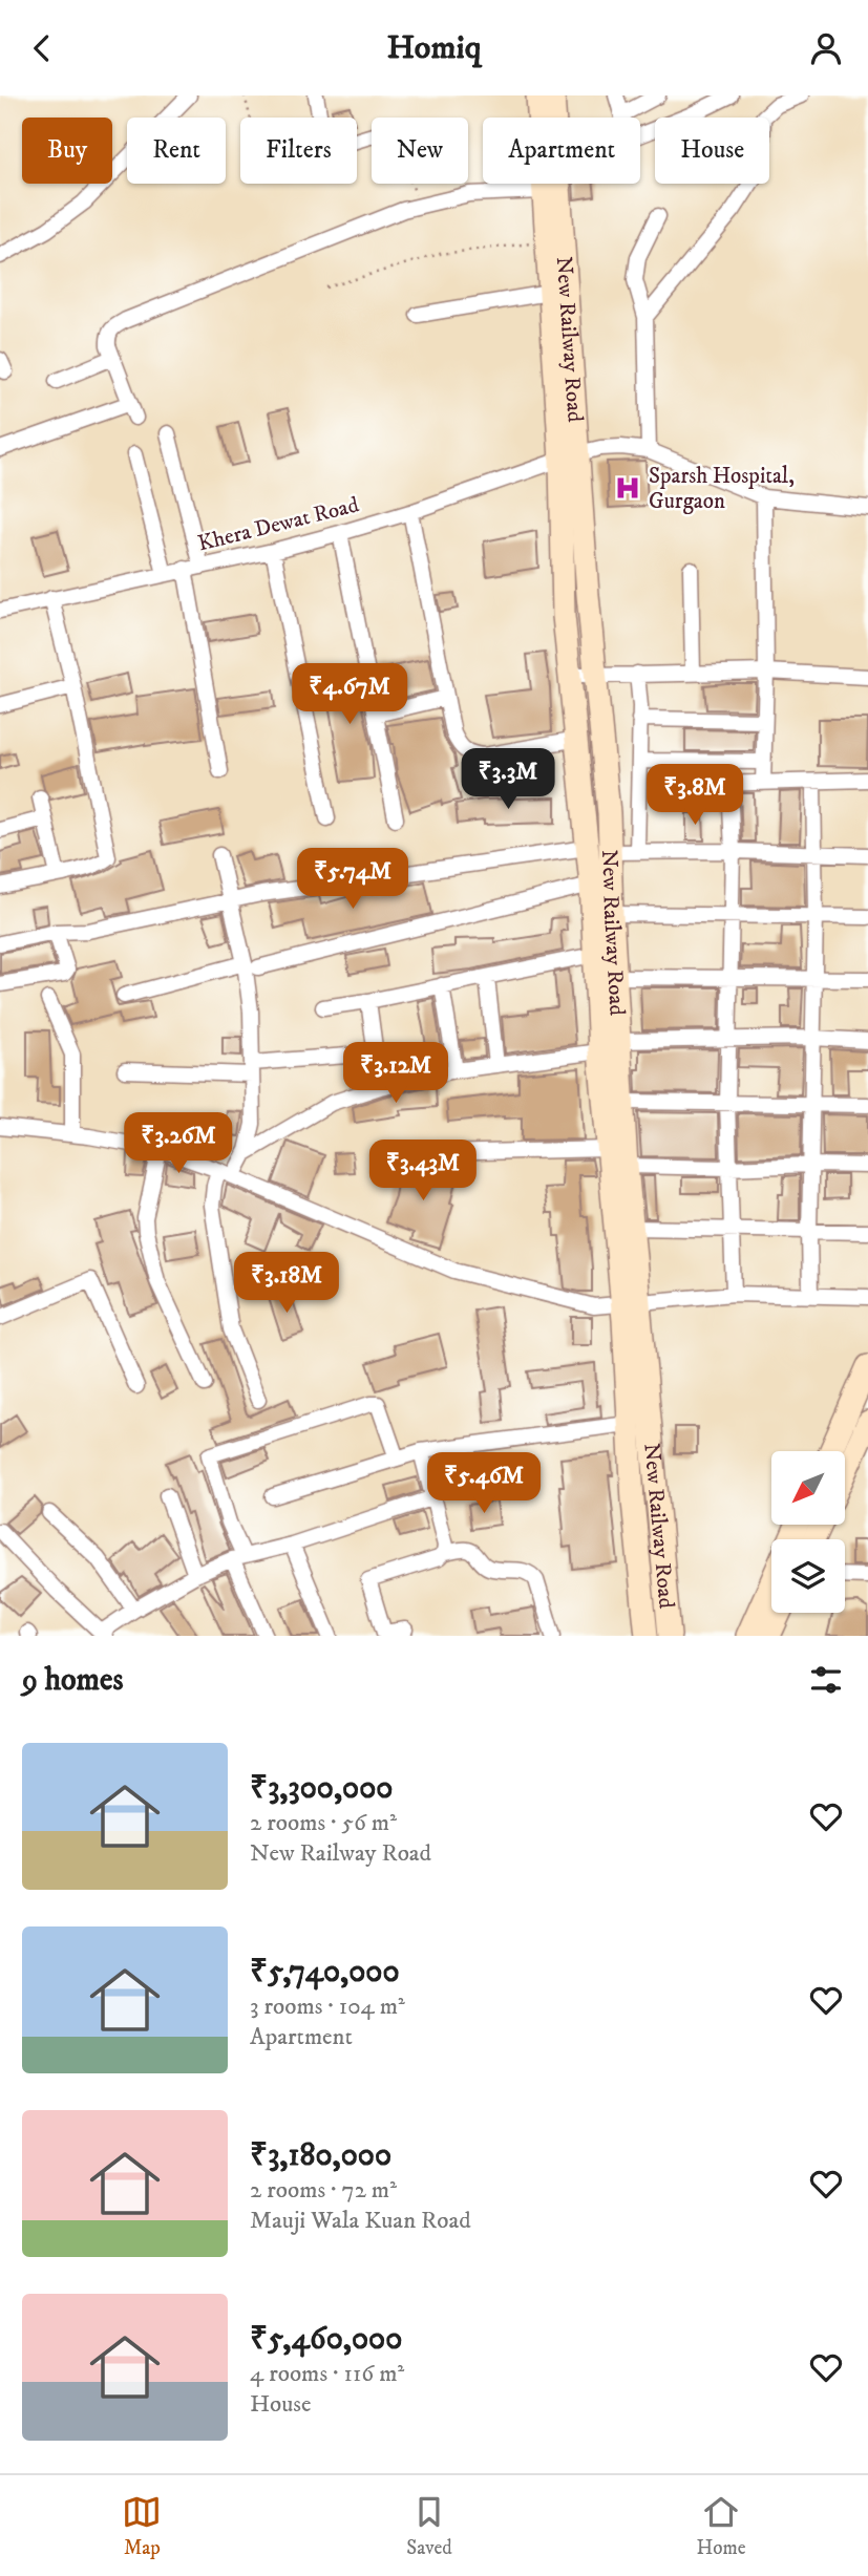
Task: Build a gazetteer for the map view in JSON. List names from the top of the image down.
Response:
{
  "streets": {
    "main road": ["New Railway Road"],
    "street": ["Khera Dewat Road"]
  },
  "crossings": [
    ["New Railway Road", "Khera Dewat Road"]
  ],
  "places": {
    "hospital": ["Sparsh Hospital, Gurgaon"]
  },
  "north": "bottom left",
  "page": {
    "header": "Homiq",
    "chip": [
      "Buy",
      "Rent",
      "Filters",
      "New",
      "Apartment",
      "House"
    ],
    "price": [
      "₹4.67M",
      "₹3.3M",
      "₹3.8M",
      "₹5.74M",
      "₹3.12M",
      "₹3.26M",
      "₹3.43M",
      "₹3.18M",
      "₹5.46M"
    ],
    "heading": "9 homes",
    "list": [
      {
        "name": "₹3,300,000",
        "note": "2 rooms · 56 m² · New Railway Road"
      },
      {
        "name": "₹5,740,000",
        "note": "3 rooms · 104 m² · Apartment"
      },
      {
        "name": "₹3,180,000",
        "note": "2 rooms · 72 m² · Mauji Wala Kuan Road"
      },
      {
        "name": "₹5,460,000",
        "note": "4 rooms · 116 m² · House"
      }
    ],
    "tabs": ["Map", "Saved", "Home"]
  }
}
